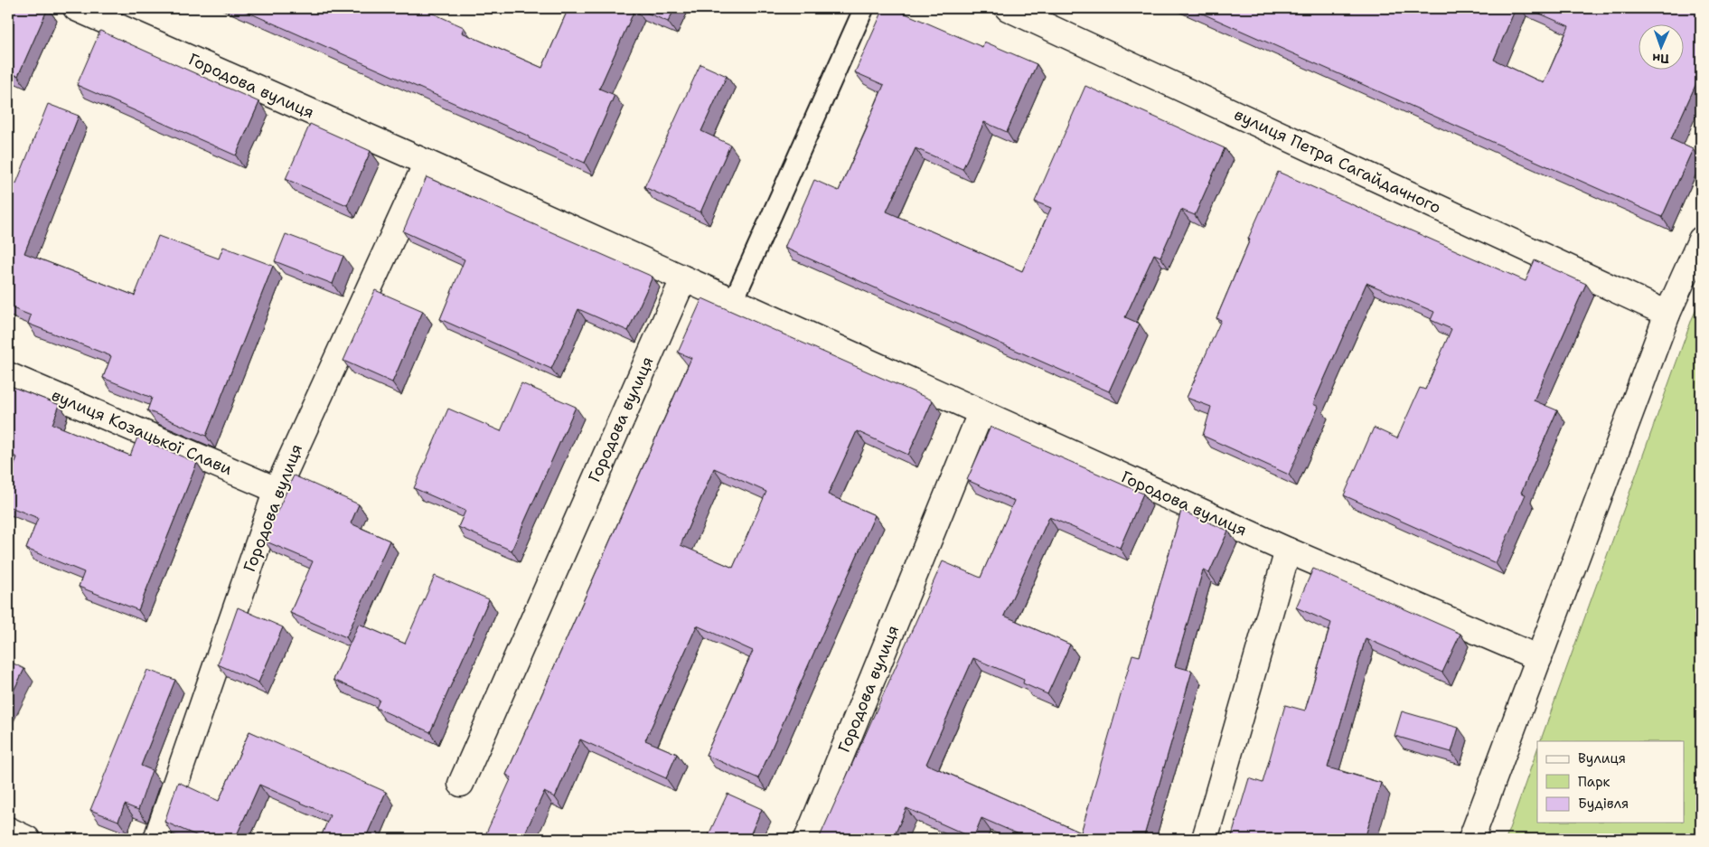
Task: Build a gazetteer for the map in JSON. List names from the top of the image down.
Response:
{
  "streets": {
    "street": ["Городова вулиця", "вулиця Петра Сагайдачного", "вулиця Козацької Слави"]
  },
  "crossings": [
    ["Городова вулиця", "вулиця Козацької Слави"]
  ],
  "legend": ["Вулиця", "Парк", "Будівля"],
  "north": "bottom"
}
